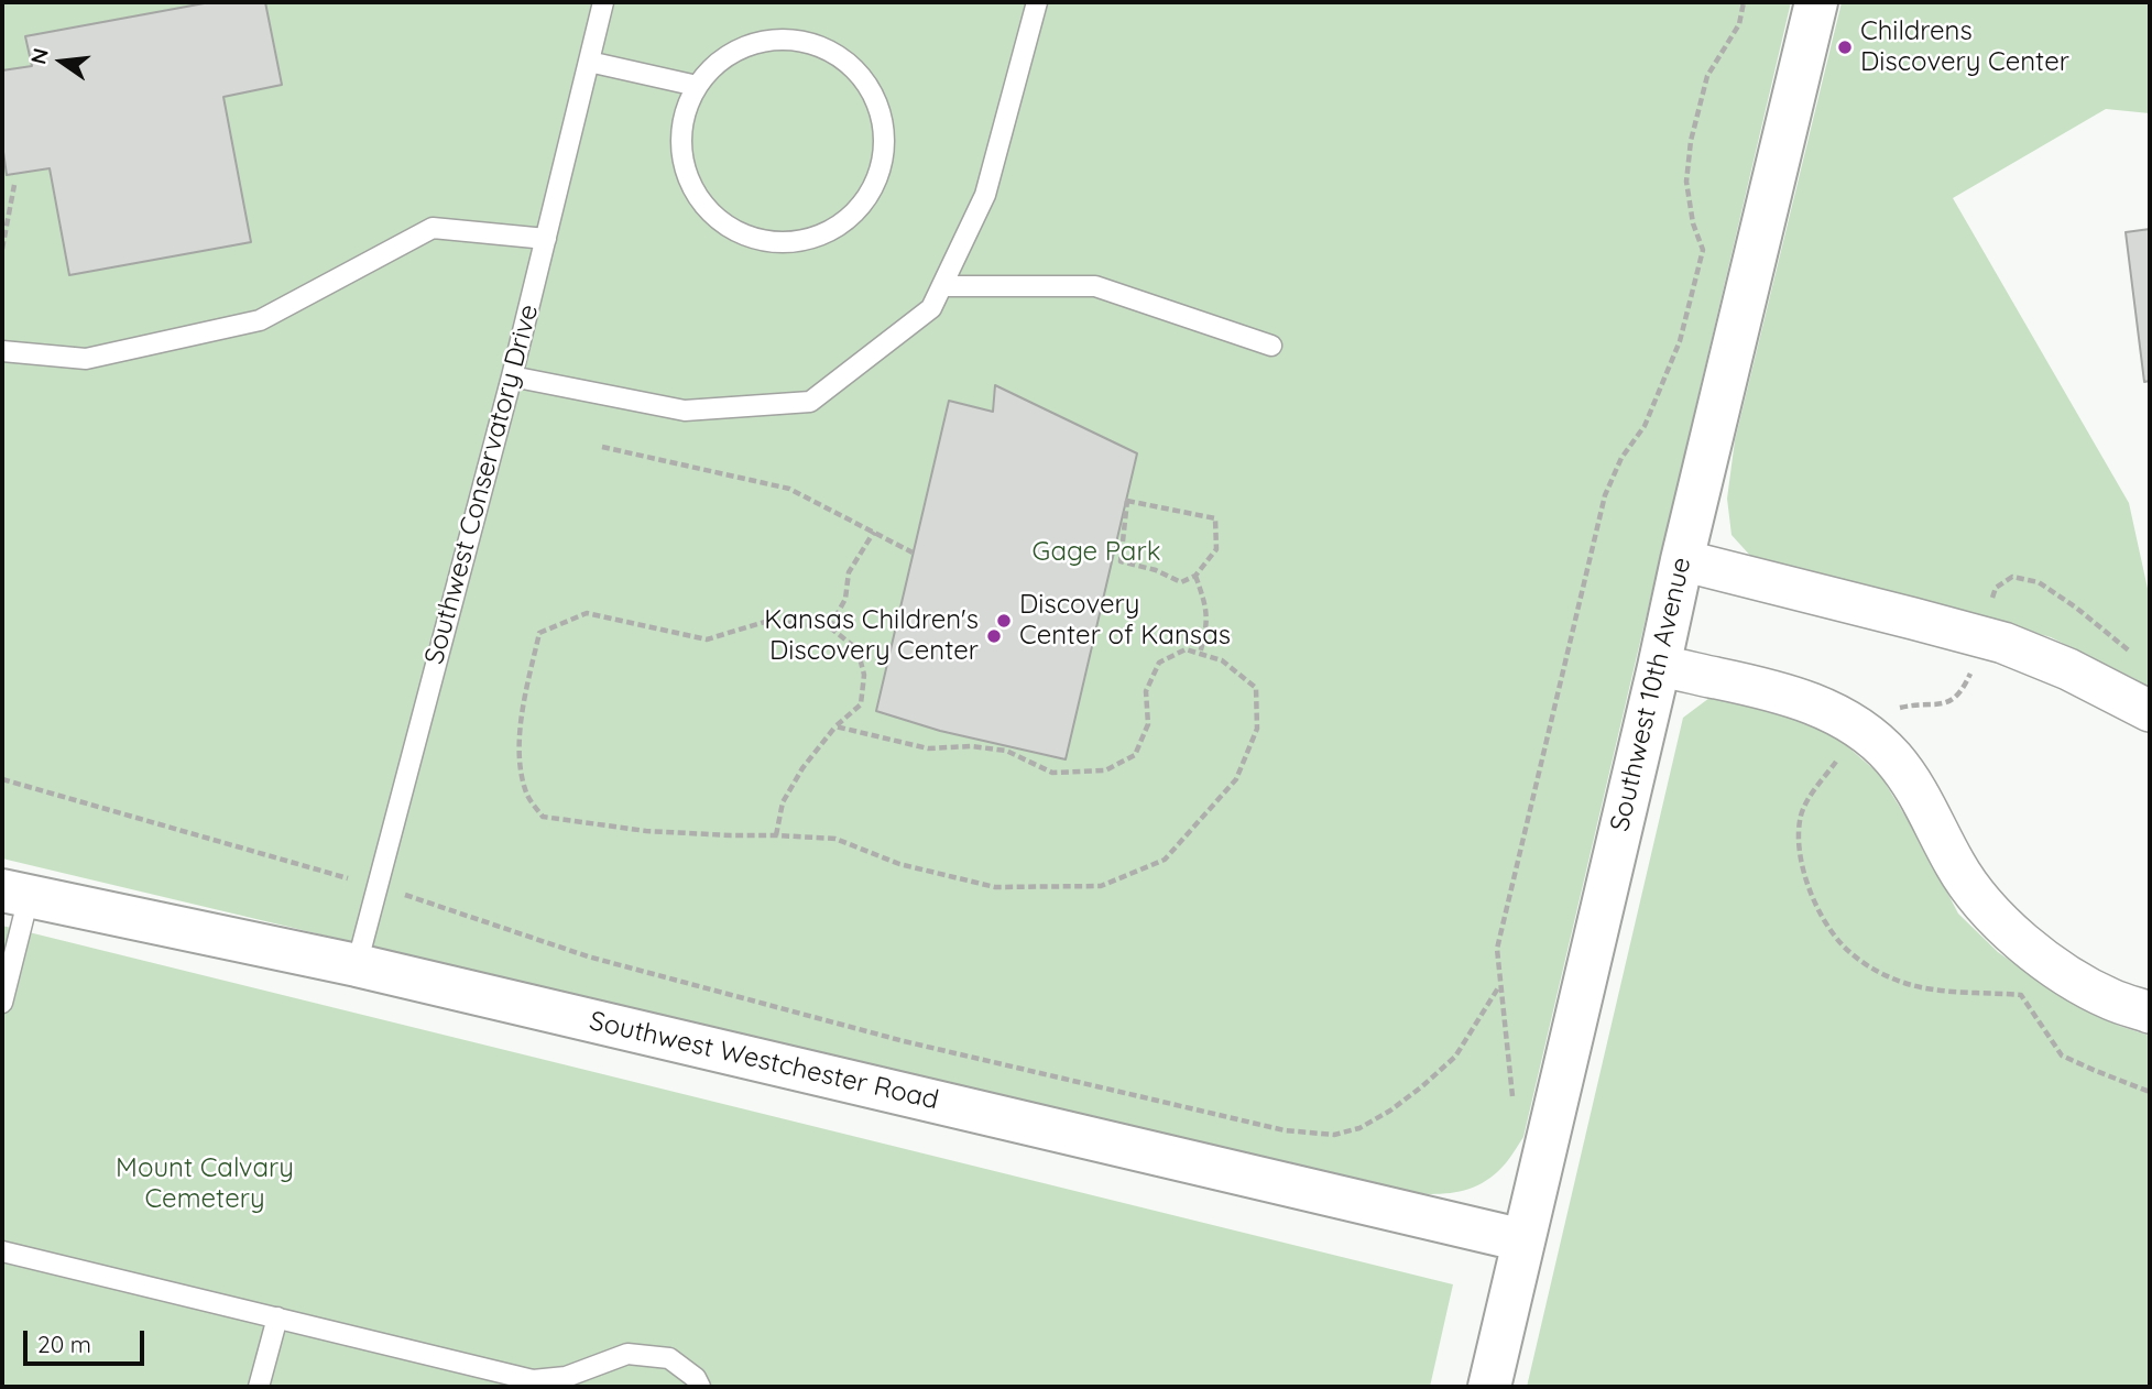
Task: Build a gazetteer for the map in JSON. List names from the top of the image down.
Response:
{
  "streets": {
    "street": ["Southwest 10th Avenue", "Southwest Westchester Road"],
    "lane": ["Southwest Conservatory Drive"]
  },
  "crossings": [
    ["Southwest Conservatory Drive", "Southwest Westchester Road"],
    ["Southwest 10th Avenue", "Southwest Westchester Road"]
  ],
  "parks": ["Gage Park", "Mount Calvary Cemetery"],
  "places": ["Childrens Discovery Center", "Discovery Center of Kansas", "Kansas Children's Discovery Center"],
  "scale_bar": "20 m",
  "north": "left"
}
